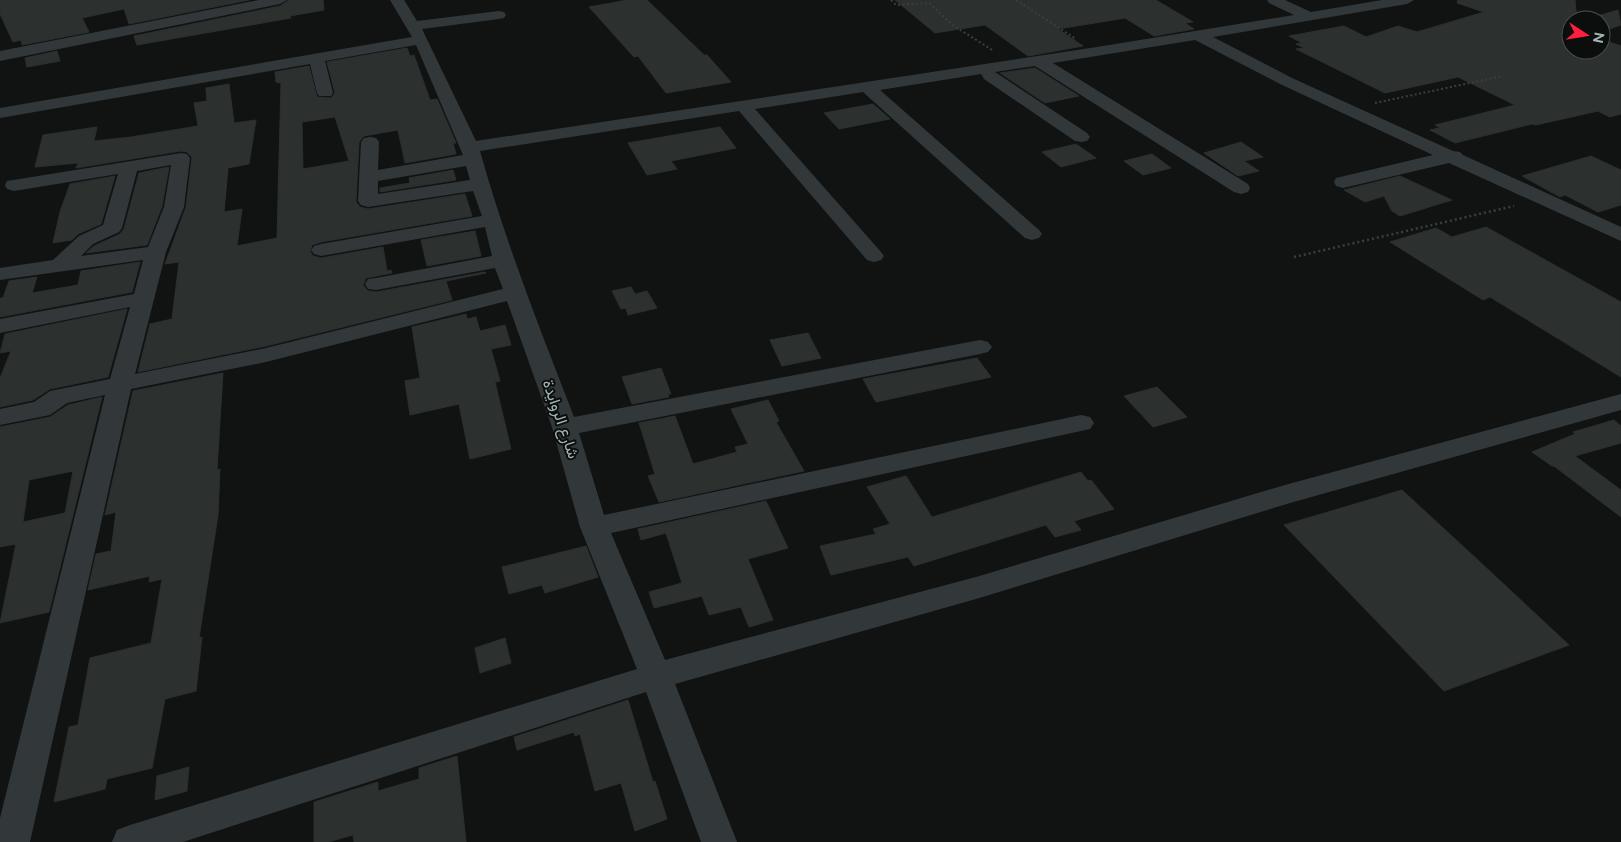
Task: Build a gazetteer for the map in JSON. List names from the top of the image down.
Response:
{
  "streets": {
    "street": ["شارع الروايدة"]
  },
  "north": "right"
}
